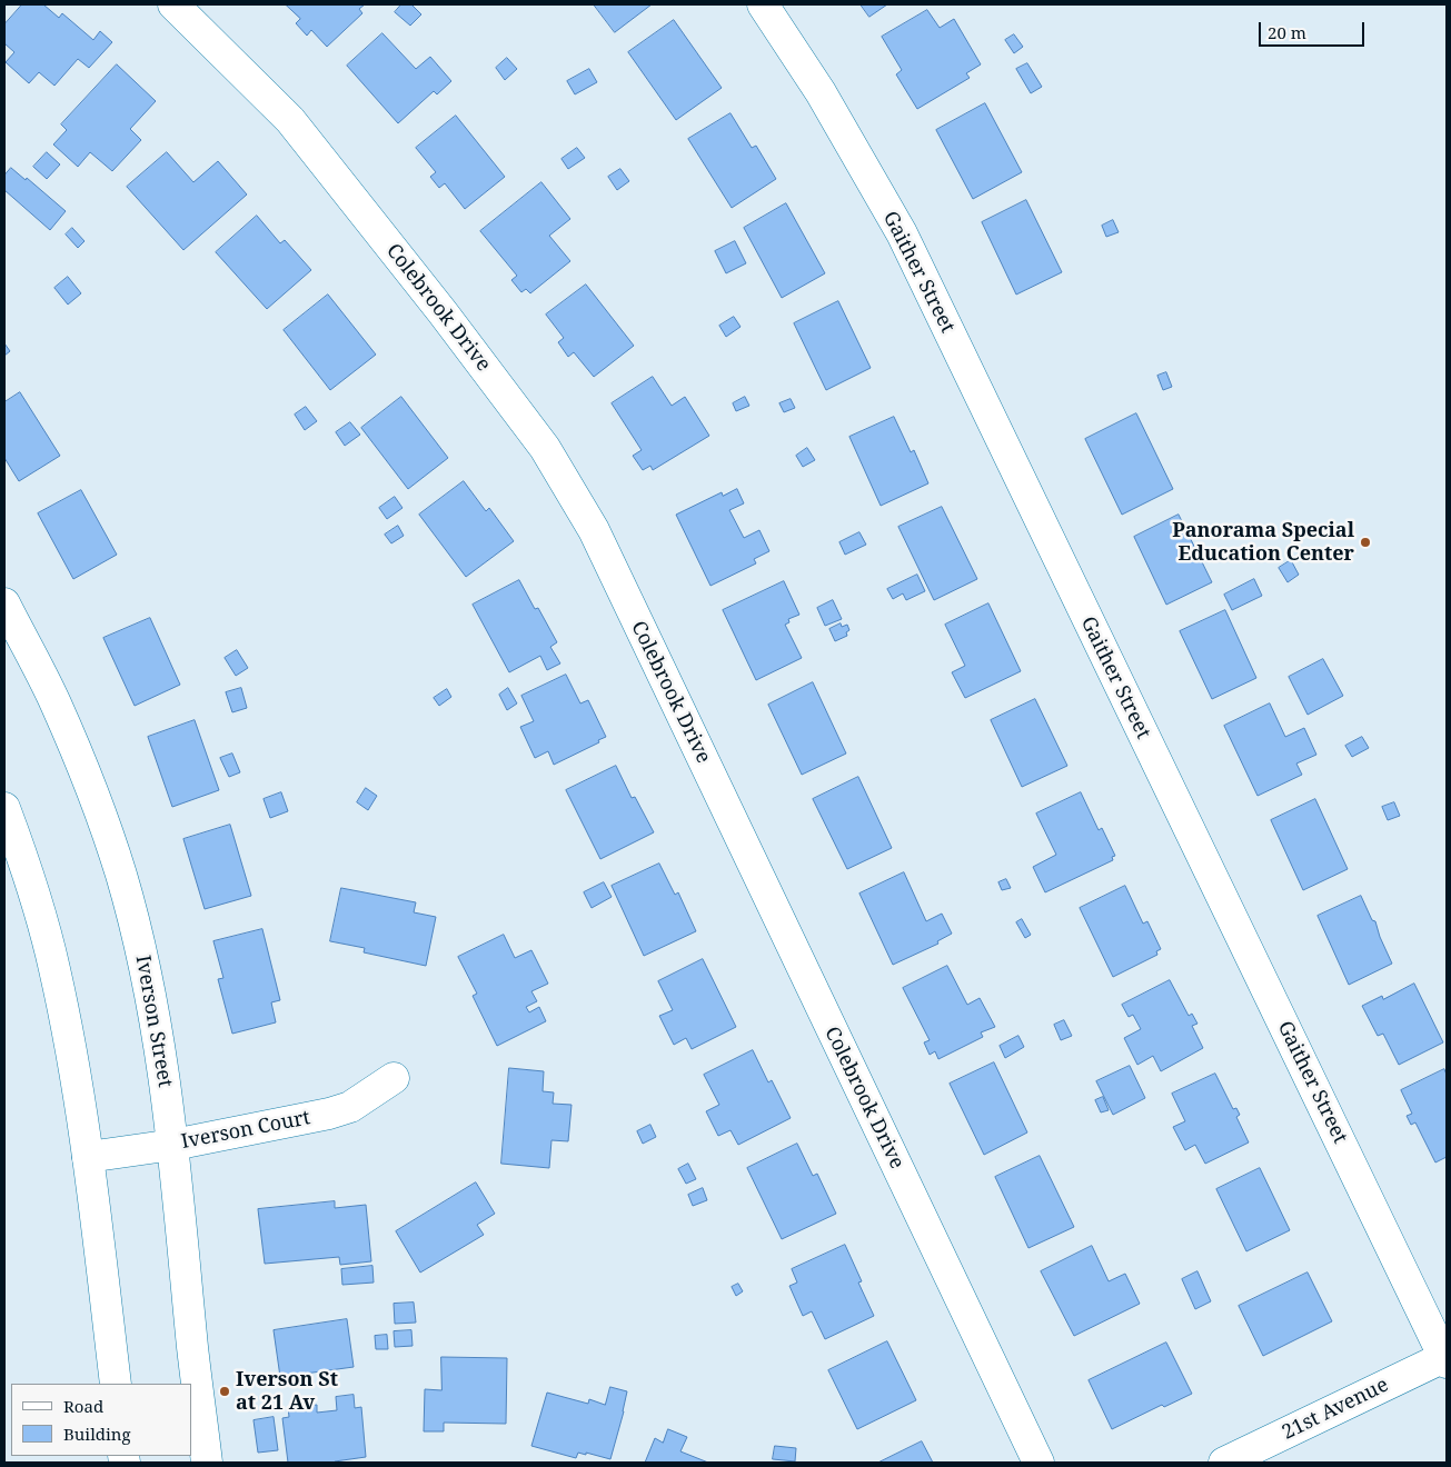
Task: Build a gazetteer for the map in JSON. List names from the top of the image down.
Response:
{
  "streets": {
    "street": [
      "Gaither Street",
      "Colebrook Drive",
      "Iverson Street",
      "Iverson Court",
      "21st Avenue"
    ]
  },
  "crossings": [
    ["Gaither Street", "21st Avenue"],
    ["Iverson Street", "Iverson Court"]
  ],
  "places": ["Panorama Special Education Center", "Iverson St at 21 Av"],
  "legend": ["Road", "Building"],
  "scale_bar": "20 m"
}
